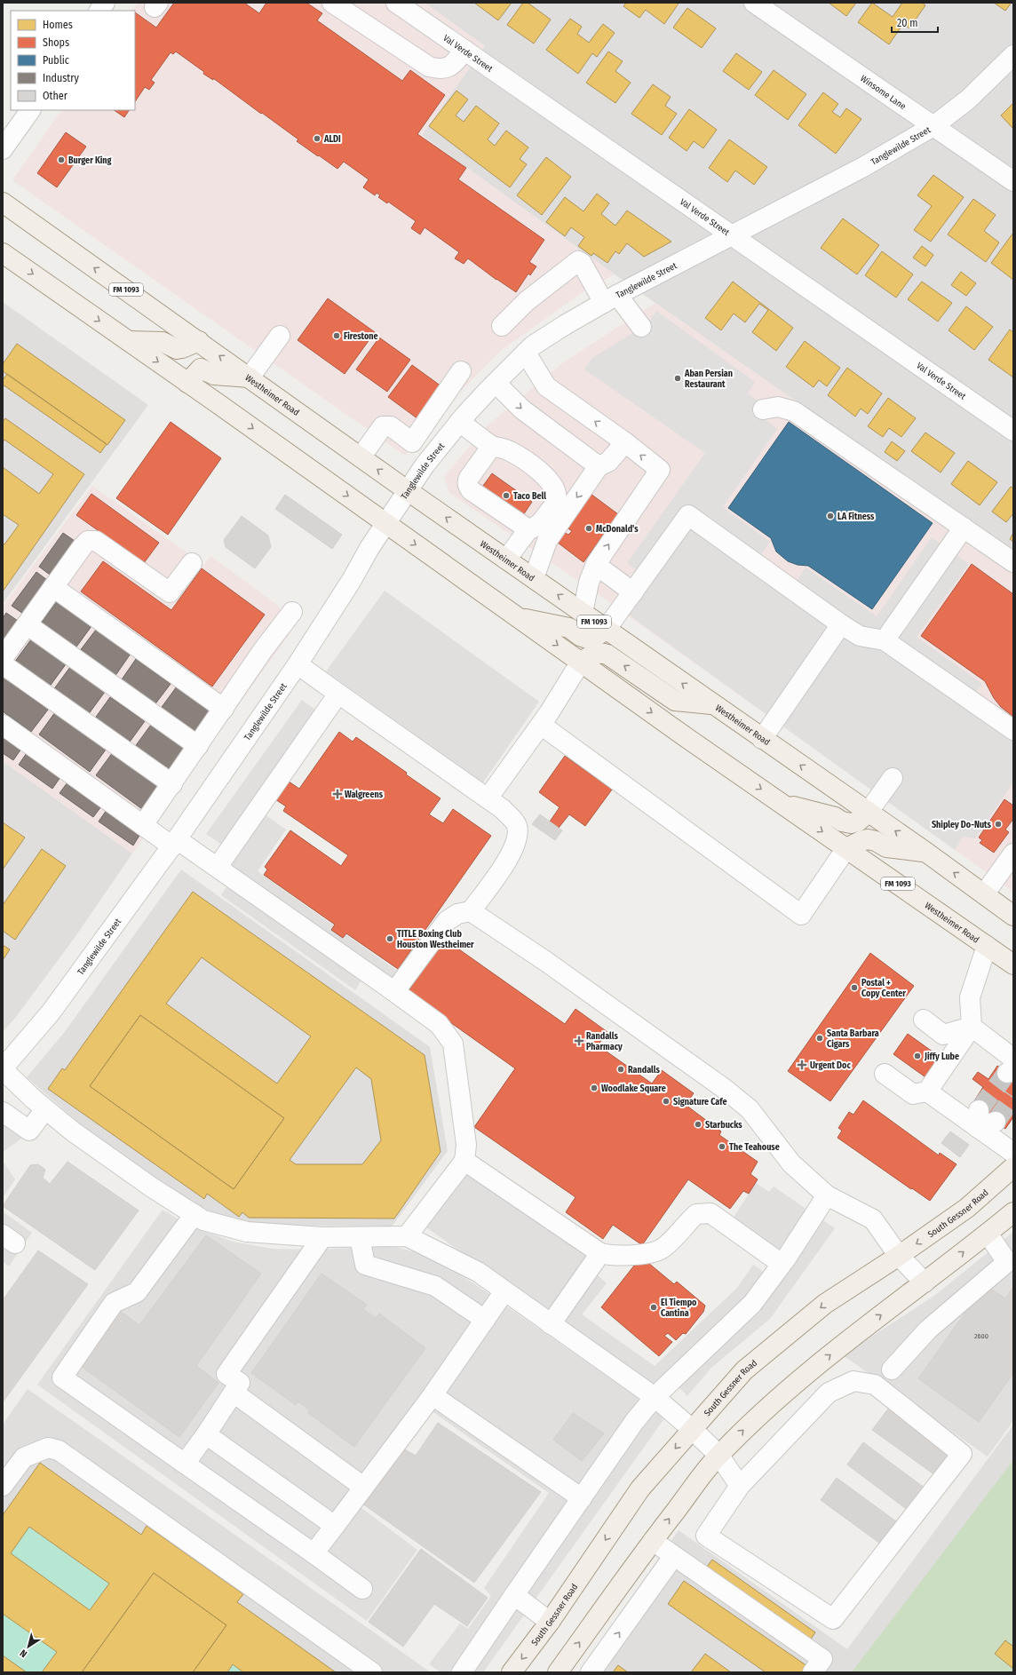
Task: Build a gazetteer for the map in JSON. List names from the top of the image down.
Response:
{
  "streets": {
    "main road": ["FM 1093", "Westheimer Road", "South Gessner Road"],
    "street": ["Val Verde Street", "Winsome Lane", "Tanglewilde Street"]
  },
  "crossings": [
    ["Val Verde Street", "Tanglewilde Street"],
    ["Winsome Lane", "Tanglewilde Street"],
    ["Tanglewilde Street", "Westheimer Road"]
  ],
  "places": {
    "other": [
      "ALDI",
      "Burger King",
      "Firestone",
      "Aban Persian Restaurant",
      "Taco Bell",
      "LA Fitness",
      "McDonald's",
      "Shipley Do-Nuts",
      "TITLE Boxing Club Houston Westheimer",
      "Postal + Copy Center",
      "Santa Barbara Cigars",
      "Jiffy Lube",
      "Randalls",
      "Woodlake Square",
      "Signature Cafe",
      "Starbucks",
      "The Teahouse",
      "El Tiempo Cantina"
    ],
    "health": ["Walgreens", "Randalls Pharmacy", "Urgent Doc"]
  },
  "house_numbers": ["2600"],
  "legend": [
    "Homes",
    "Shops",
    "Public",
    "Industry",
    "Other"
  ],
  "scale_bar": "20 m",
  "north": "bottom left"
}
